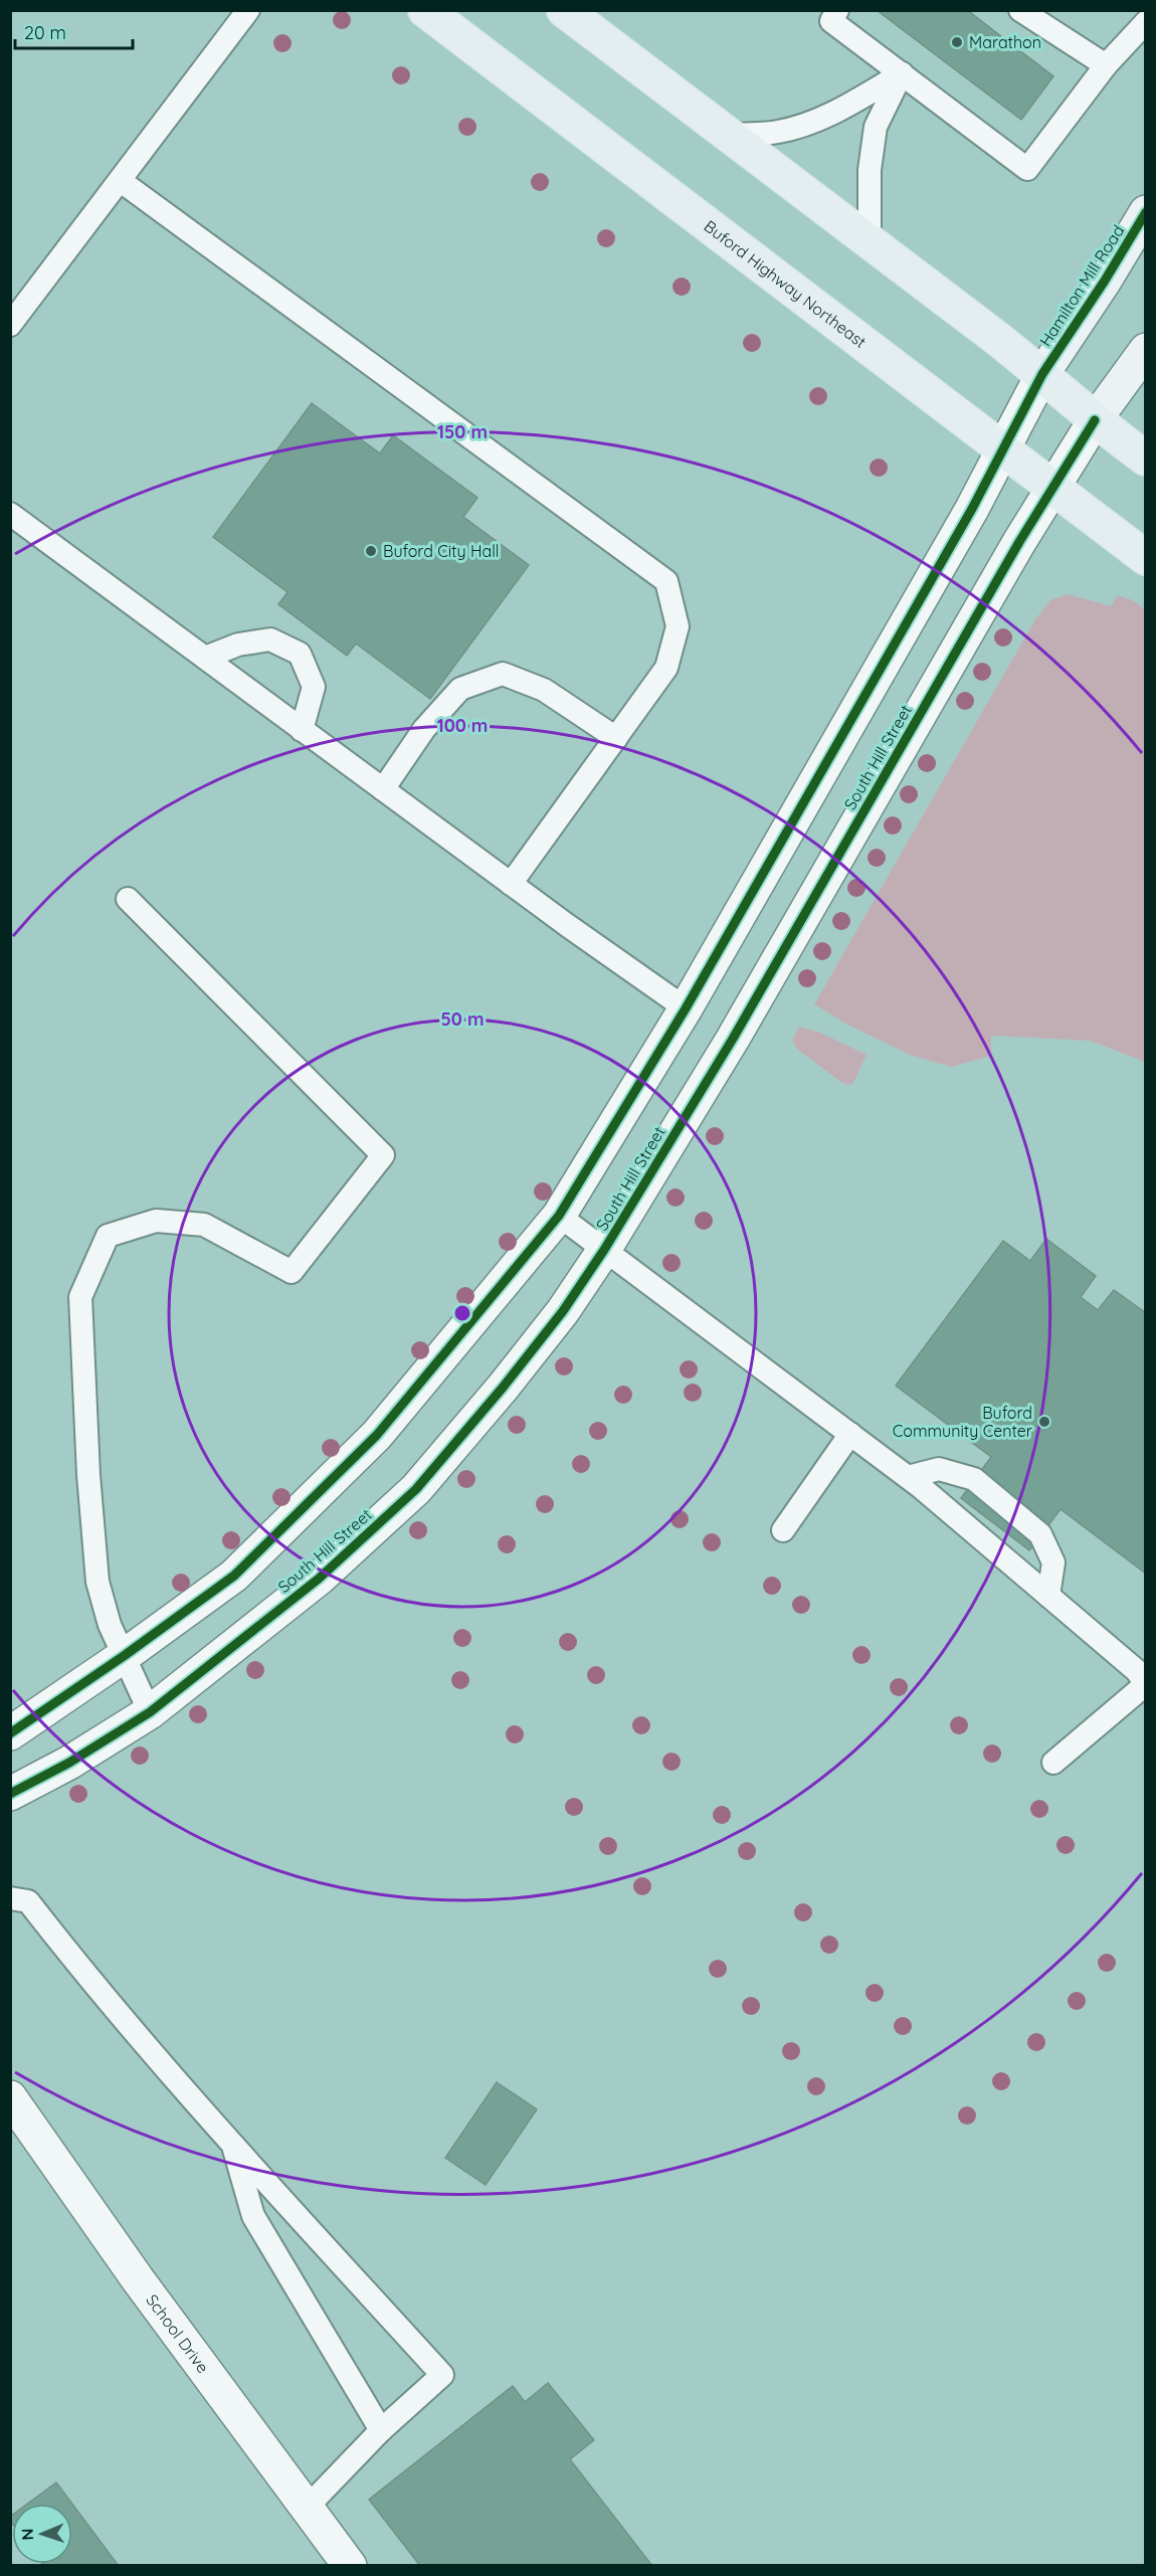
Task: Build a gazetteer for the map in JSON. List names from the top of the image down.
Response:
{
  "streets": {
    "main road": ["Buford Highway Northeast", "Hamilton Mill Road"],
    "street": ["South Hill Street", "School Drive"]
  },
  "crossings": [
    ["Buford Highway Northeast", "South Hill Street"]
  ],
  "places": ["Marathon", "Buford City Hall", "Buford Community Center"],
  "scale_bar": "20 m",
  "north": "left",
  "rings": ["150 m", "100 m", "50 m"]
}
